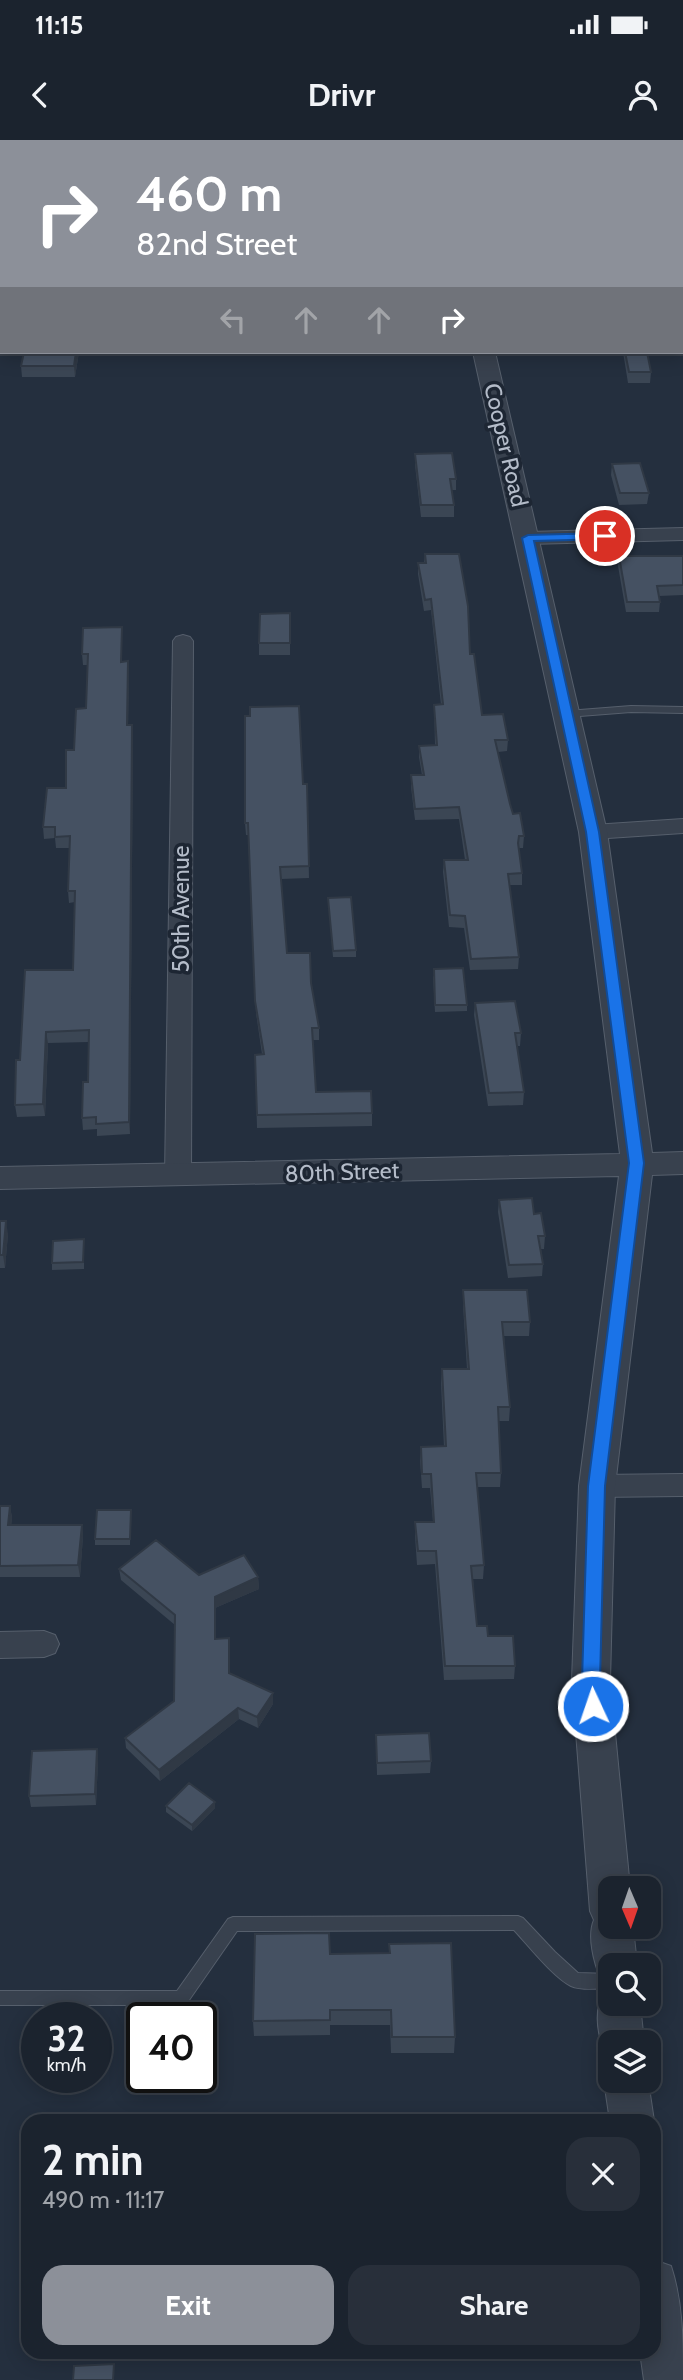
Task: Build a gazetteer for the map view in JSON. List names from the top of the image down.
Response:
{
  "streets": {
    "street": ["Cooper Road", "50th Avenue", "80th Street"]
  },
  "crossings": [
    ["Cooper Road", "80th Street"],
    ["50th Avenue", "80th Street"]
  ],
  "north": "bottom",
  "page": {
    "status": "11:15",
    "header": "Drivr",
    "turn": ["460 m", "82nd Street"],
    "speed": "32 km/h",
    "limit": "40",
    "heading": ["2 min", "490 m · 11:17"],
    "buttons": ["Exit", "Share"]
  }
}
